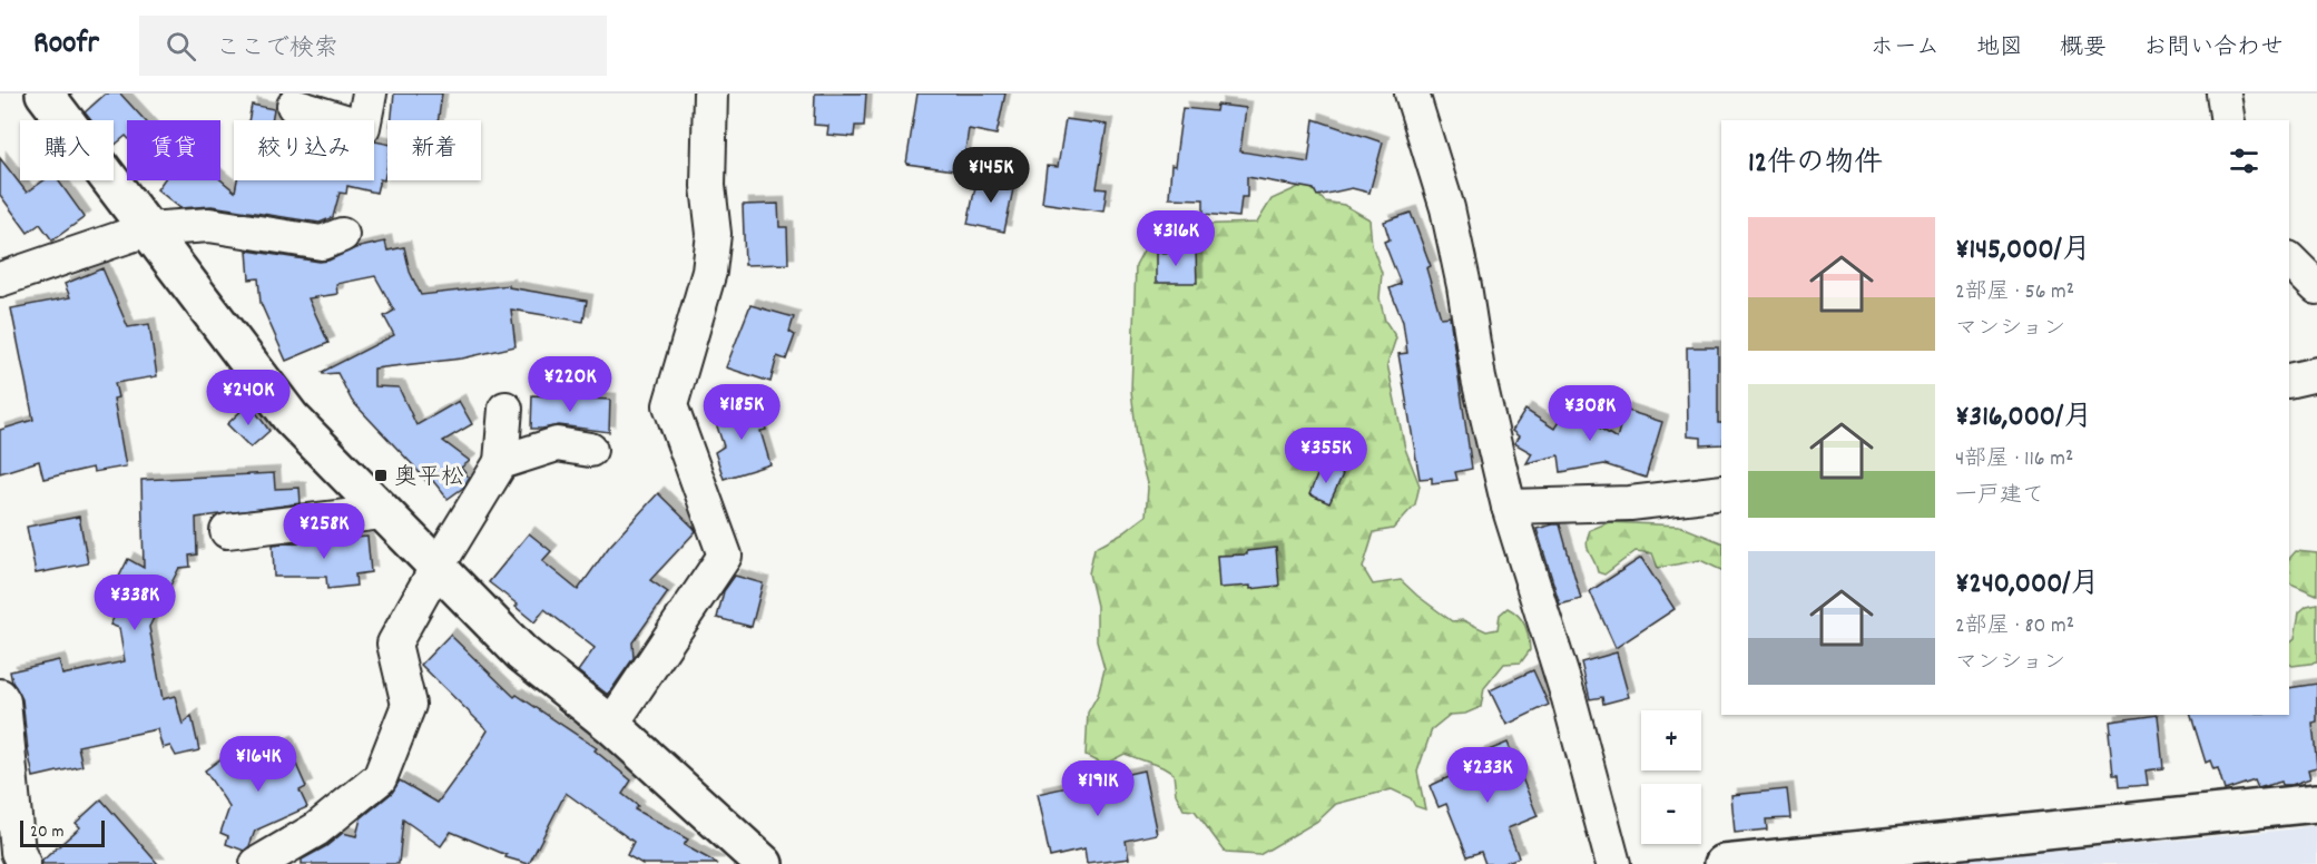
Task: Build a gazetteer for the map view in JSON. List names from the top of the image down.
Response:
{
  "places": {
    "transit": ["奥平松"]
  },
  "scale_bar": "20 m",
  "page": {
    "header": "Roofr",
    "search": "ここで検索",
    "nav": [
      "ホーム",
      "地図",
      "概要",
      "お問い合わせ"
    ],
    "chip": [
      "購入",
      "賃貸",
      "絞り込み",
      "新着"
    ],
    "heading": "12件の物件",
    "price": [
      "¥145K",
      "¥316K",
      "¥220K",
      "¥240K",
      "¥185K",
      "¥308K",
      "¥355K",
      "¥258K",
      "¥338K",
      "¥164K",
      "¥233K",
      "¥191K"
    ],
    "list": [
      {
        "name": "¥145,000/月",
        "note": "2部屋 · 56 m² · マンション"
      },
      {
        "name": "¥316,000/月",
        "note": "4部屋 · 116 m² · 一戸建て"
      },
      {
        "name": "¥240,000/月",
        "note": "2部屋 · 80 m² · マンション"
      }
    ],
    "map_buttons": ["+", "−"],
    "scale": "20 m"
  }
}
